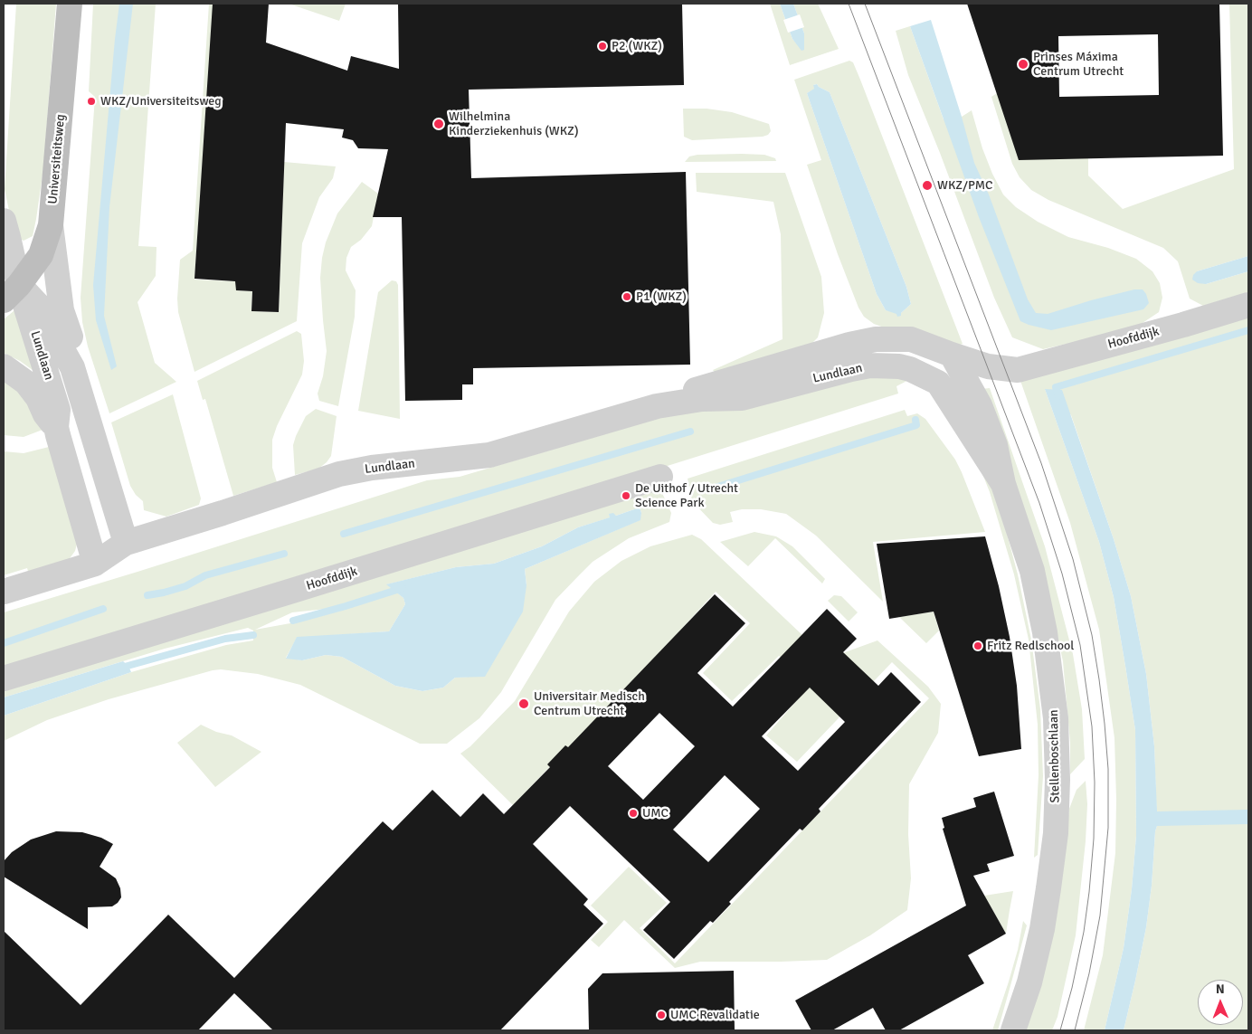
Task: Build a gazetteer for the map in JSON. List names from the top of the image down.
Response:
{
  "streets": {
    "main road": ["Universiteitsweg"],
    "street": ["Hoofddijk", "Lundlaan", "Stellenboschlaan"]
  },
  "crossings": [
    ["Universiteitsweg", "Lundlaan"],
    ["Hoofddijk", "Lundlaan"],
    ["Lundlaan", "Stellenboschlaan"]
  ],
  "places": [
    "P2 (WKZ)",
    "Prinses Máxima Centrum Utrecht",
    "WKZ/Universiteitsweg",
    "Wilhelmina Kinderziekenhuis (WKZ)",
    "WKZ/PMC",
    "P1 (WKZ)",
    "De Uithof / Utrecht Science Park",
    "Fritz Redlschool",
    "Universitair Medisch Centrum Utrecht",
    "UMC",
    "UMC Revalidatie"
  ],
  "north": "top"
}
